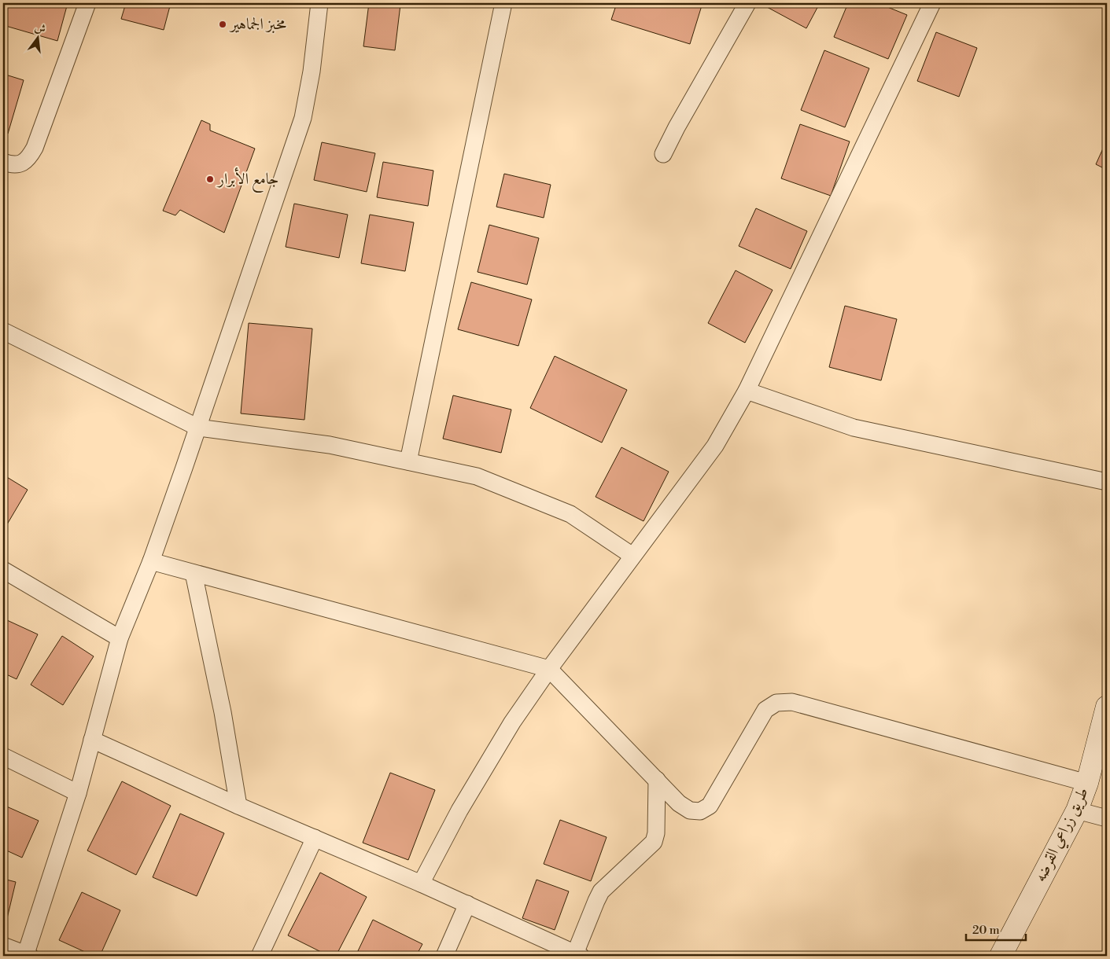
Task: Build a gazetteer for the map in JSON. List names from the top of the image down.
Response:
{
  "streets": {
    "main road": ["طريق زراعي القرضه"]
  },
  "places": ["مخبز الجماهير", "جامع الأبرار"],
  "scale_bar": "20 m",
  "north": "top"
}
